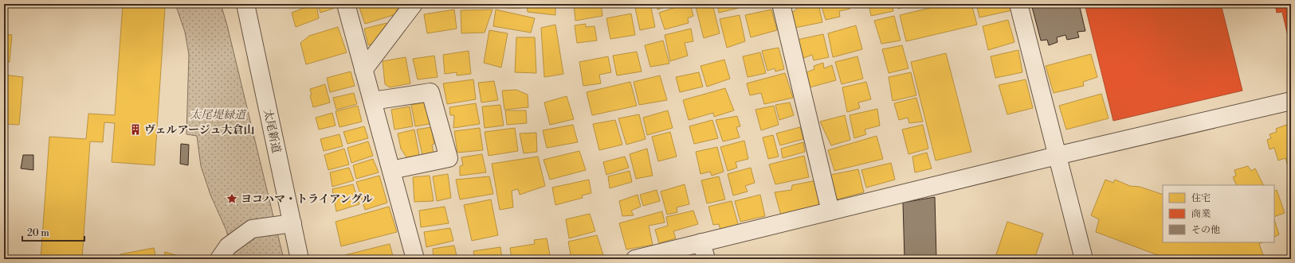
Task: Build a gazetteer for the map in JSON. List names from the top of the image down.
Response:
{
  "streets": {
    "street": ["太尾新道"]
  },
  "parks": ["太尾堤緑道"],
  "places": {
    "building": ["ヴェルアージュ大倉山"],
    "place": ["ヨコハマ・トライアングル"]
  },
  "legend": ["住宅", "商業", "その他"],
  "scale_bar": "20 m"
}
